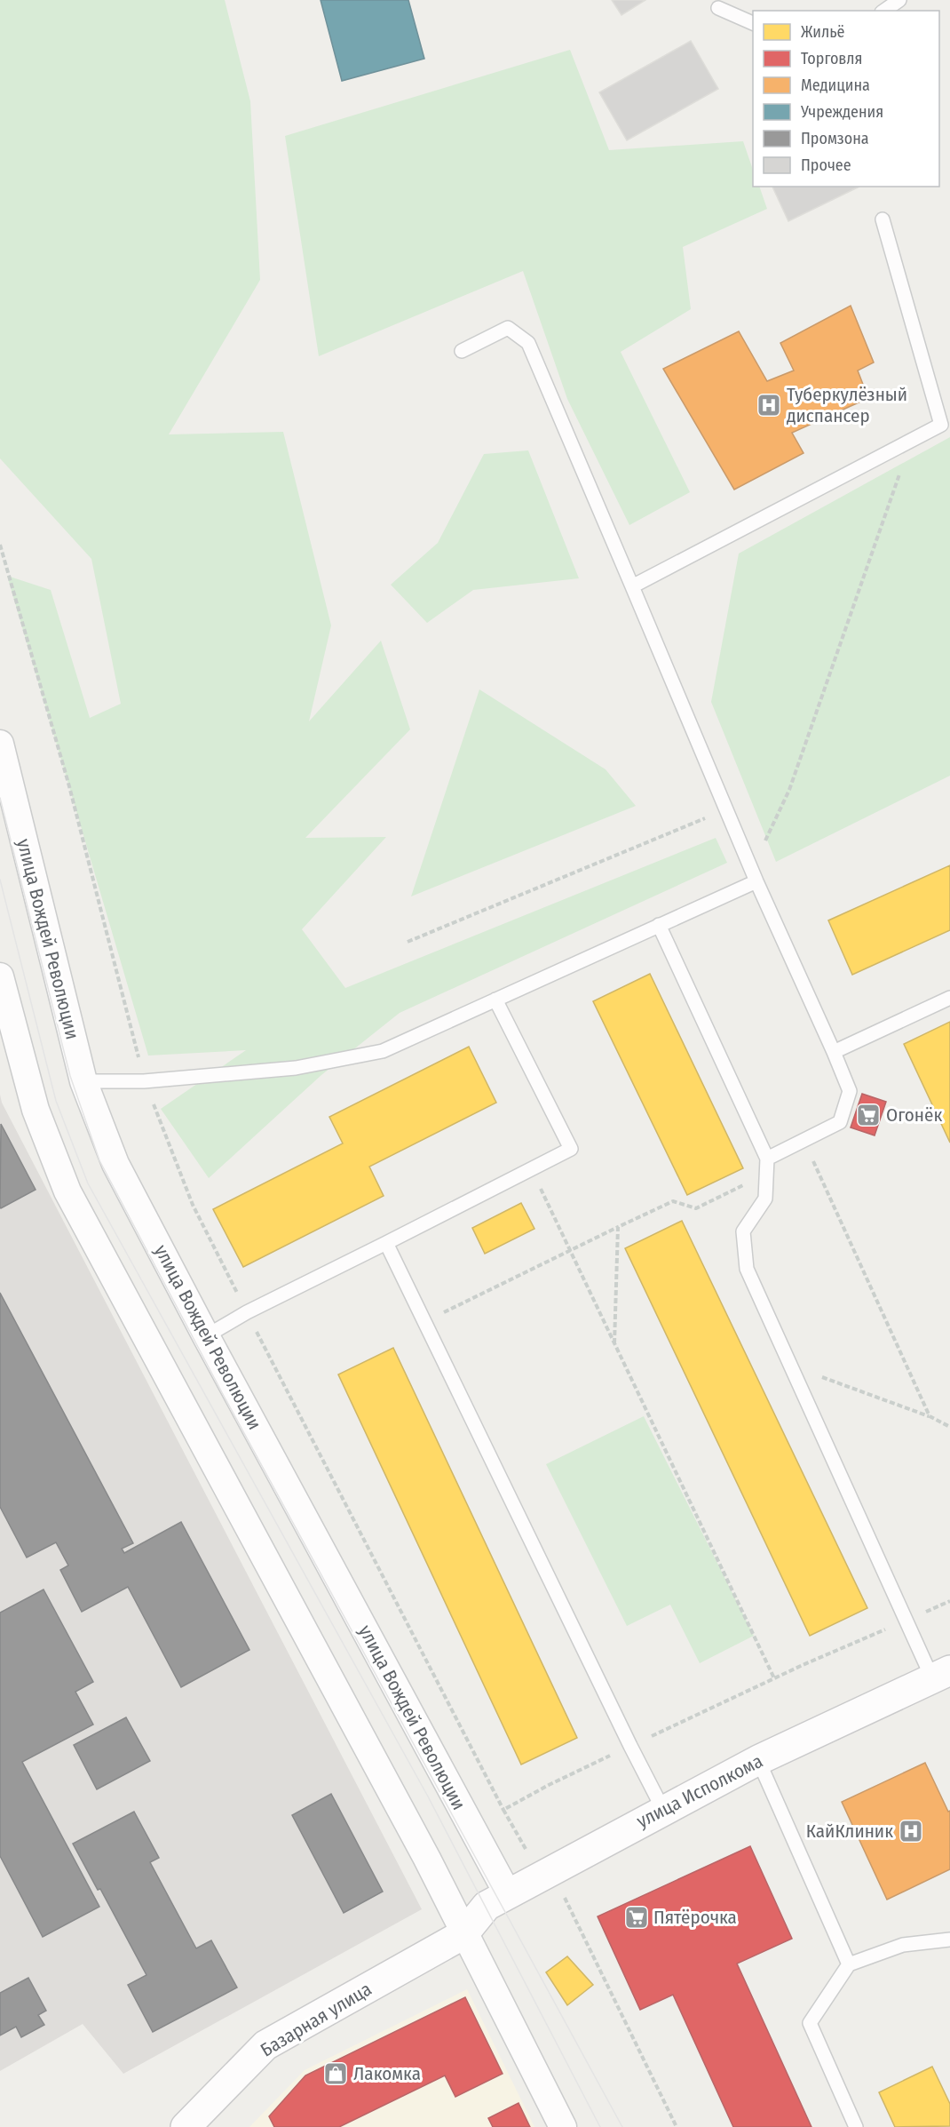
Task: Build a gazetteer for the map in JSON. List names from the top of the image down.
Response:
{
  "streets": {
    "street": ["улица Вождей Революции", "улица Исполкома", "Базарная улица"]
  },
  "crossings": [
    ["улица Вождей Революции", "улица Исполкома"],
    ["улица Исполкома", "Базарная улица"]
  ],
  "places": {
    "hospital": ["Туберкулёзный диспансер", "КайКлиник"],
    "supermarket": ["Огонёк", "Пятёрочка"],
    "shop": ["Лакомка"]
  },
  "legend": [
    "Жильё",
    "Торговля",
    "Медицина",
    "Учреждения",
    "Промзона",
    "Прочее"
  ]
}
